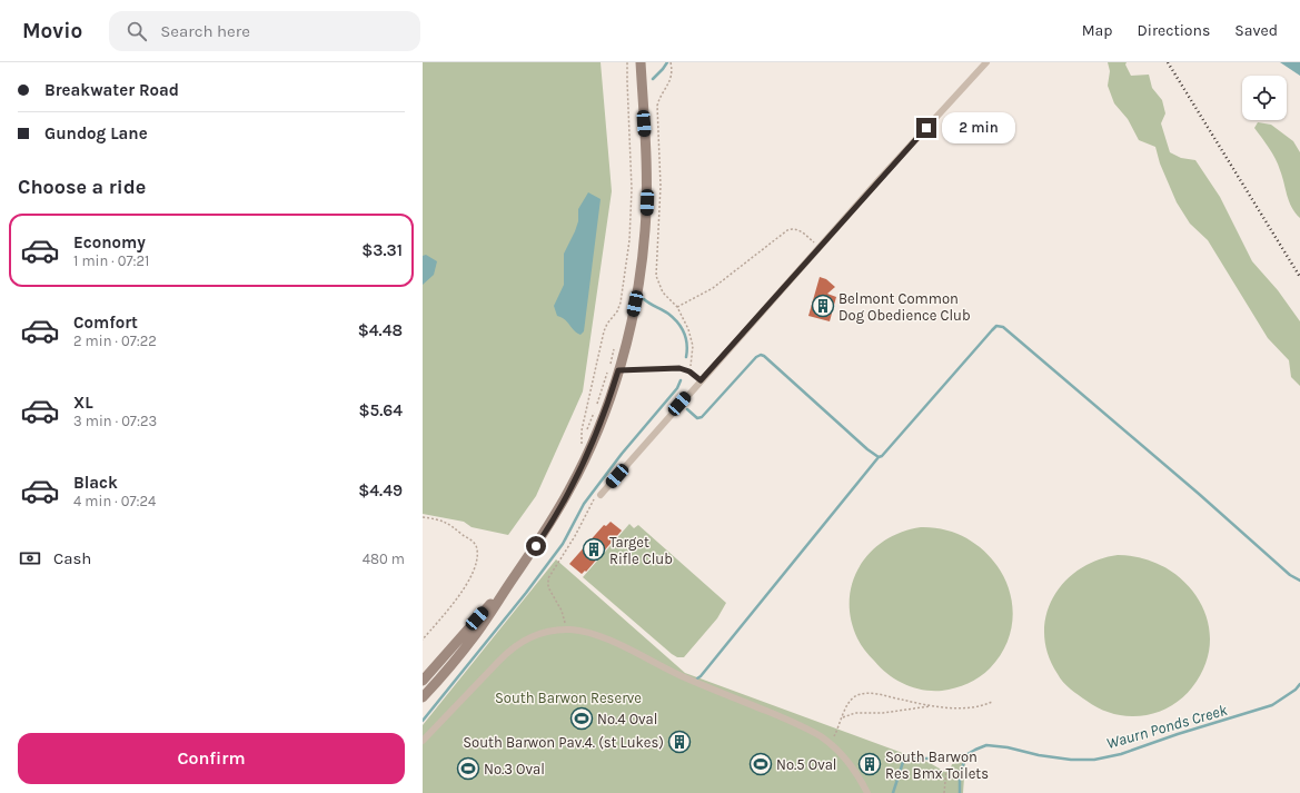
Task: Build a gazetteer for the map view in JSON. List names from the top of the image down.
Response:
{
  "water": ["Waurn Ponds Creek"],
  "parks": ["South Barwon Reserve"],
  "places": {
    "building": [
      "Belmont Common Dog Obedience Club",
      "Target Rifle Club",
      "South Barwon Pav.4. (st Lukes)",
      "South Barwon Res Bmx Toilets"
    ],
    "sports": ["No.4 Oval", "No.5 Oval", "No.3 Oval"]
  },
  "page": {
    "header": "Movio",
    "search": "Search here",
    "nav": ["Map", "Directions", "Saved"],
    "banner": ["Breakwater Road", "Gundog Lane"],
    "bubble": "2 min",
    "heading": "Choose a ride",
    "list": [
      {
        "name": "Economy",
        "note": "1 min · 07:21",
        "value": "$3.31"
      },
      {
        "name": "Comfort",
        "note": "2 min · 07:22",
        "value": "$4.48"
      },
      {
        "name": "XL",
        "note": "3 min · 07:23",
        "value": "$5.64"
      },
      {
        "name": "Black",
        "note": "4 min · 07:24",
        "value": "$4.49"
      }
    ],
    "pay": ["Cash", "480 m"],
    "buttons": "Confirm"
  }
}
